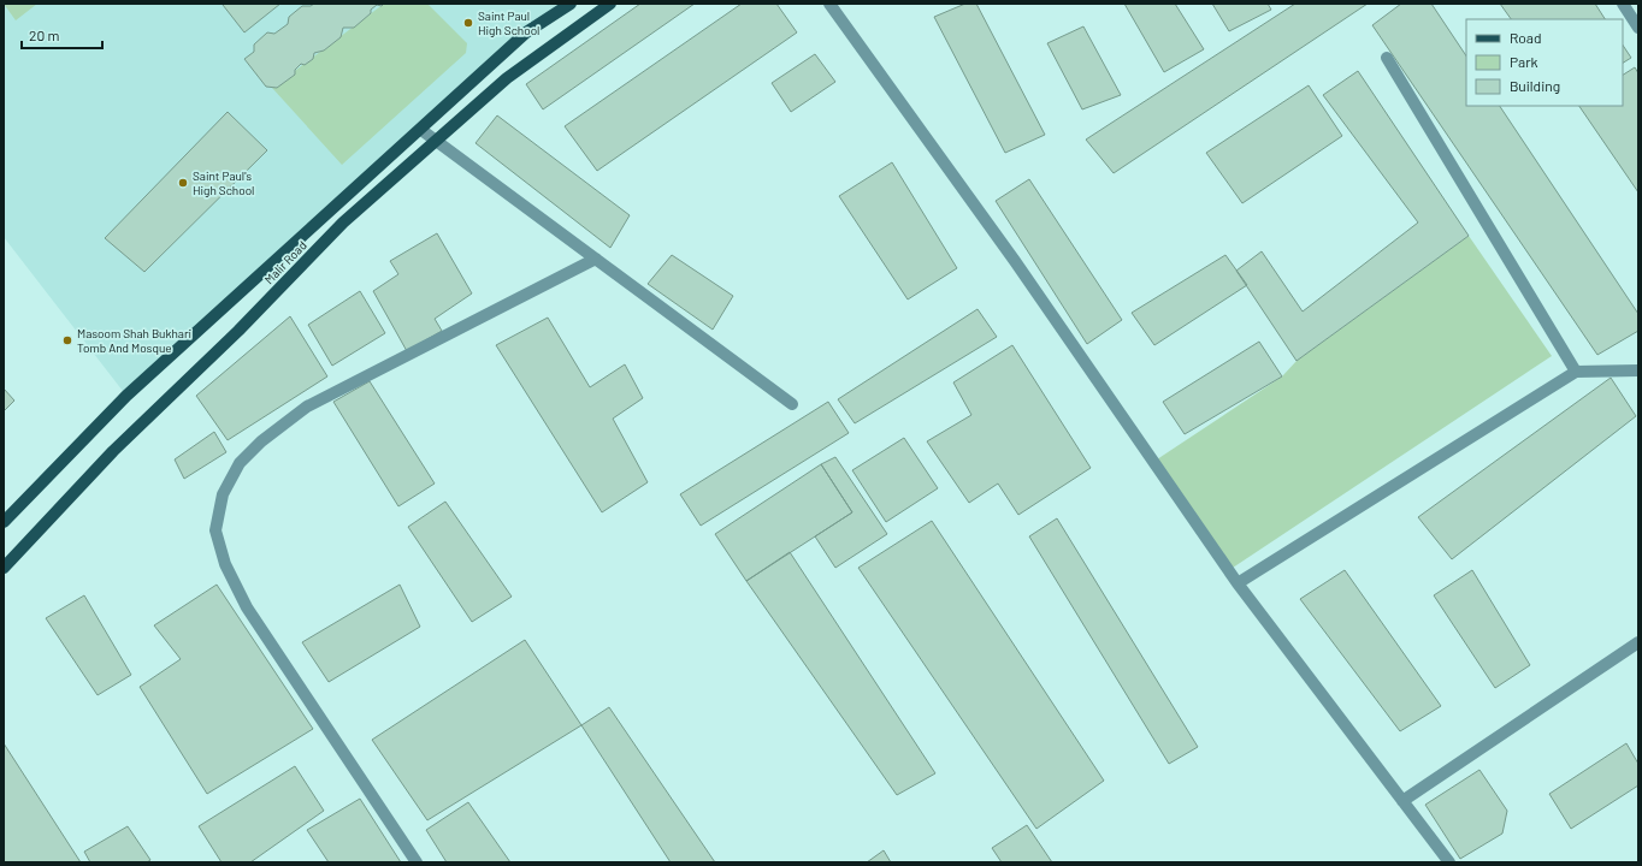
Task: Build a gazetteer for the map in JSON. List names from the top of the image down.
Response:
{
  "streets": {
    "main road": ["Malir Road"]
  },
  "places": ["Saint Paul High School", "Saint Paul's High School", "Masoom Shah Bukhari Tomb And Mosque"],
  "legend": ["Road", "Park", "Building"],
  "scale_bar": "20 m"
}
